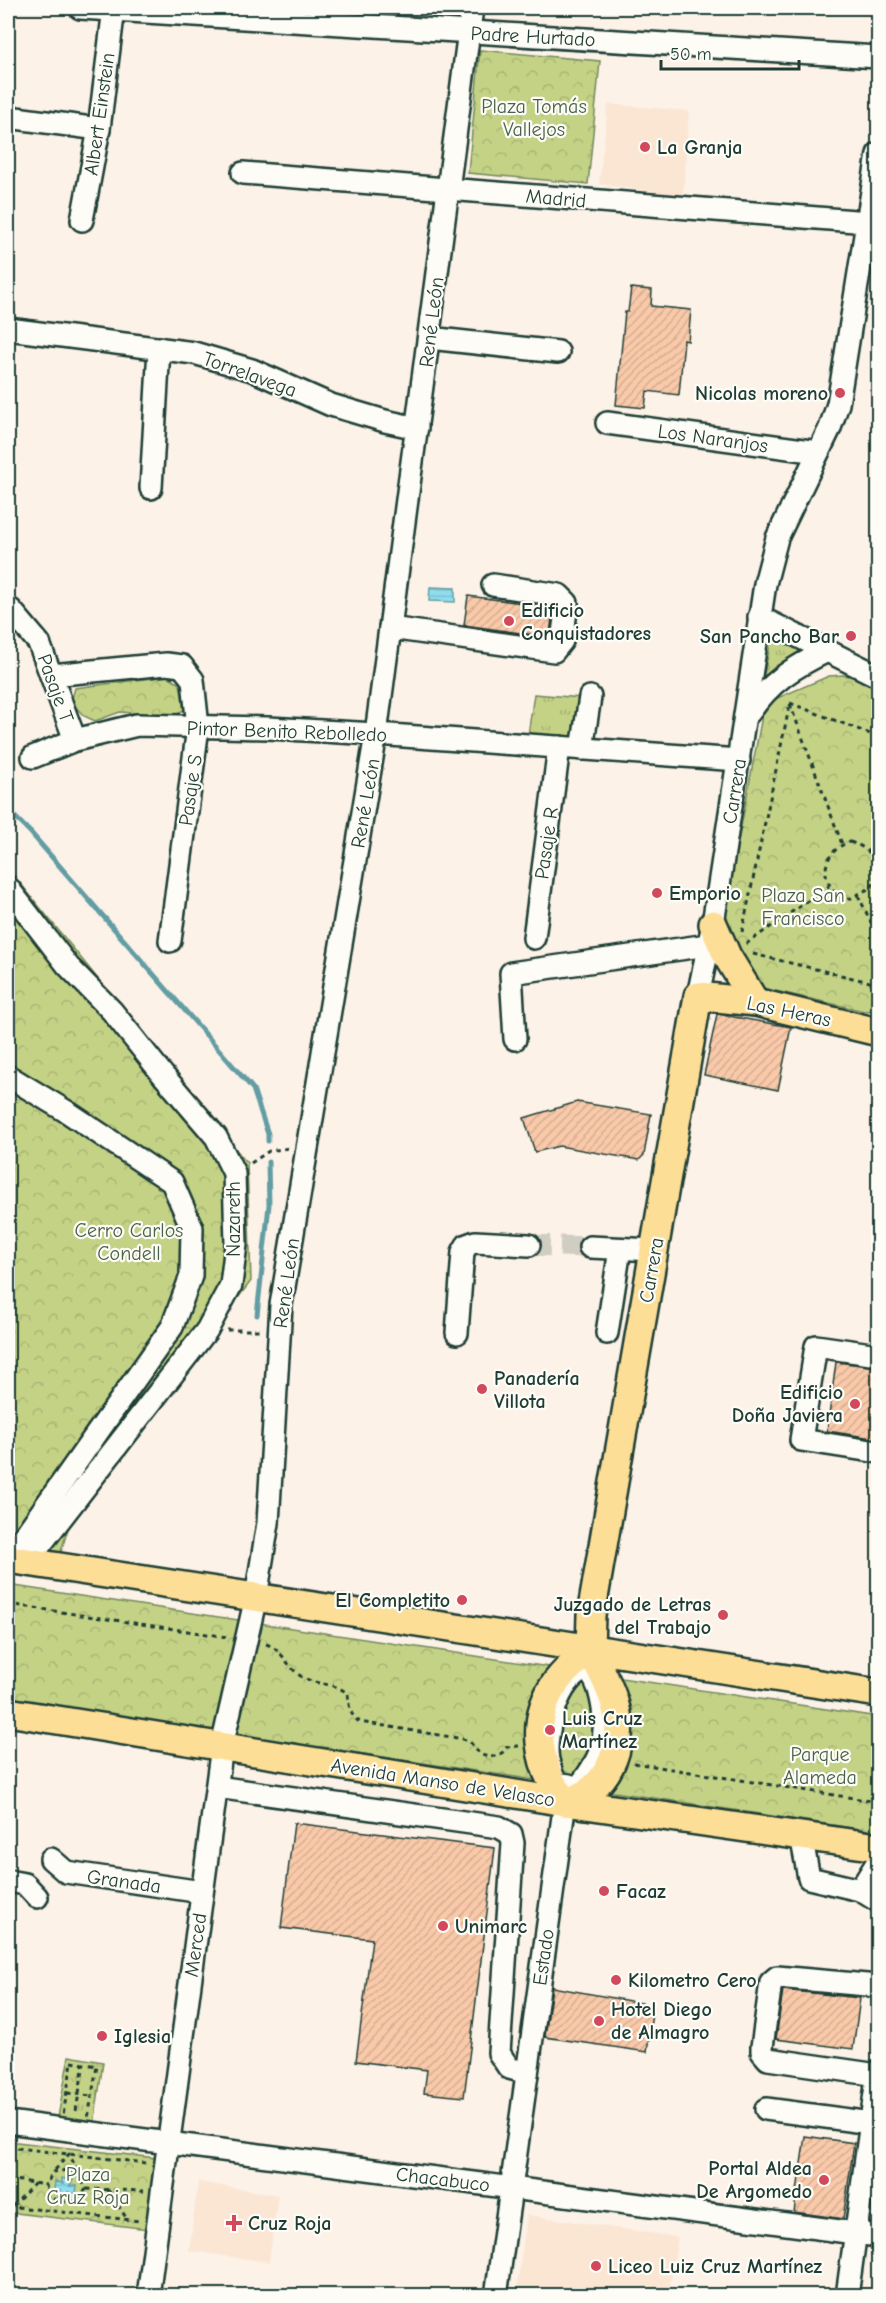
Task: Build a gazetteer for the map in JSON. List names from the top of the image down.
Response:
{
  "streets": {
    "main road": ["Carrera", "Las Heras", "Avenida Manso de Velasco"],
    "street": [
      "Padre Hurtado",
      "Albert Einstein",
      "Madrid",
      "René León",
      "Torrelavega",
      "Los Naranjos",
      "Pasaje T",
      "Pintor Benito Rebolledo",
      "Pasaje S",
      "Pasaje R",
      "Nazareth",
      "Granada",
      "Merced",
      "Estado",
      "Chacabuco"
    ]
  },
  "crossings": [
    ["Padre Hurtado", "Albert Einstein"],
    ["Padre Hurtado", "René León"],
    ["Madrid", "René León"],
    ["Madrid", "Carrera"],
    ["René León", "Torrelavega"],
    ["René León", "Pintor Benito Rebolledo"],
    ["René León", "Merced"],
    ["Los Naranjos", "Carrera"],
    ["Pasaje T", "Pintor Benito Rebolledo"],
    ["Pasaje T", "Pasaje S"],
    ["Pintor Benito Rebolledo", "Pasaje S"],
    ["Pintor Benito Rebolledo", "Carrera"],
    ["Pintor Benito Rebolledo", "Pasaje R"],
    ["Carrera", "Las Heras"],
    ["Avenida Manso de Velasco", "Merced"],
    ["Avenida Manso de Velasco", "Estado"],
    ["Granada", "Merced"],
    ["Merced", "Chacabuco"],
    ["Estado", "Chacabuco"]
  ],
  "parks": [
    "Plaza Tomás Vallejos",
    "Plaza San Francisco",
    "Cerro Carlos Condell",
    "Parque Alameda",
    "Plaza Cruz Roja"
  ],
  "places": {
    "other": [
      "La Granja",
      "Nicolas moreno",
      "Edificio Conquistadores",
      "San Pancho Bar",
      "Emporio",
      "Panadería Villota",
      "Edificio Doña Javiera",
      "El Completito",
      "Juzgado de Letras del Trabajo",
      "Luis Cruz Martínez",
      "Facaz",
      "Unimarc",
      "Kilometro Cero",
      "Hotel Diego de Almagro",
      "Iglesia",
      "Portal Aldea De Argomedo",
      "Liceo Luiz Cruz Martínez"
    ],
    "health": ["Cruz Roja"]
  },
  "scale_bar": "50 m"
}
